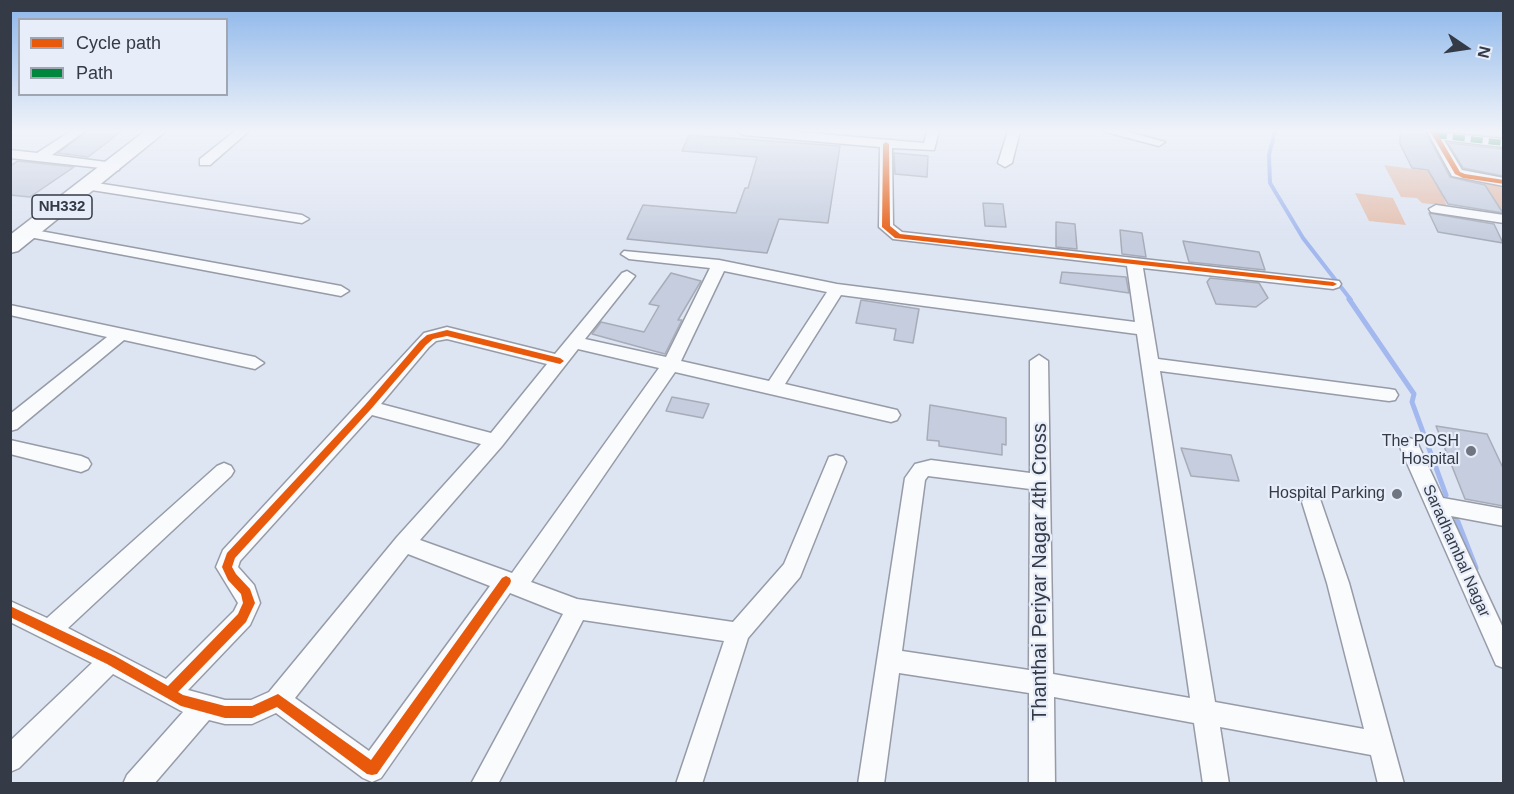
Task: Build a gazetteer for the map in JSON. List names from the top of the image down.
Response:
{
  "streets": {
    "highway": ["NH332"],
    "street": ["Saradhambal Nagar", "Thanthai Periyar Nagar 4th Cross"]
  },
  "places": ["The POSH Hospital", "Hospital Parking"],
  "legend": ["Cycle path", "Path"],
  "north": "right"
}
